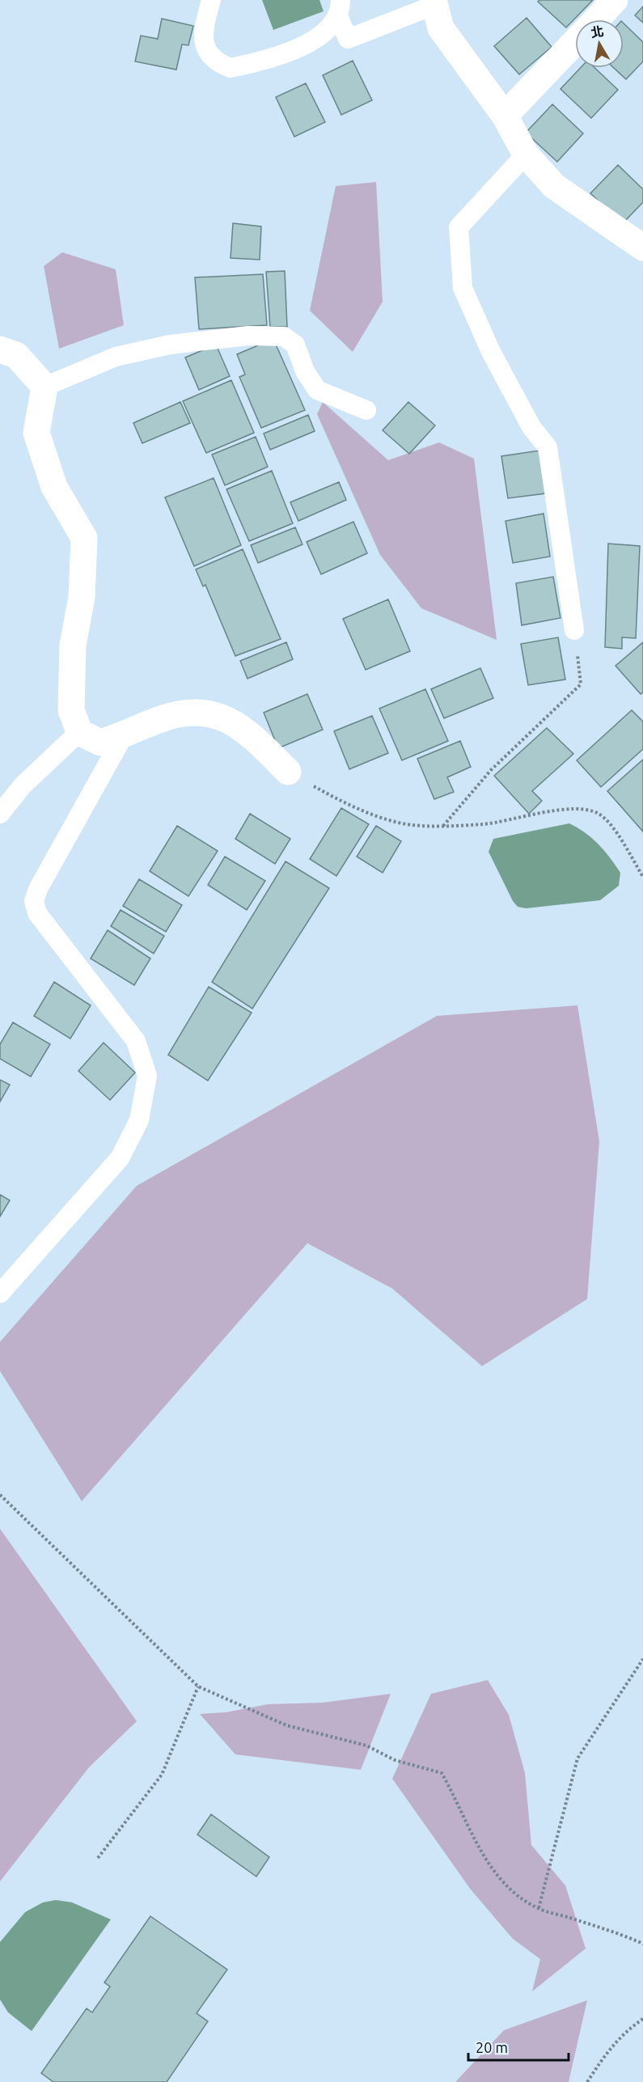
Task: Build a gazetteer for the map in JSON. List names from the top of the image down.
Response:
{
  "scale_bar": "20 m",
  "north": "top"
}
